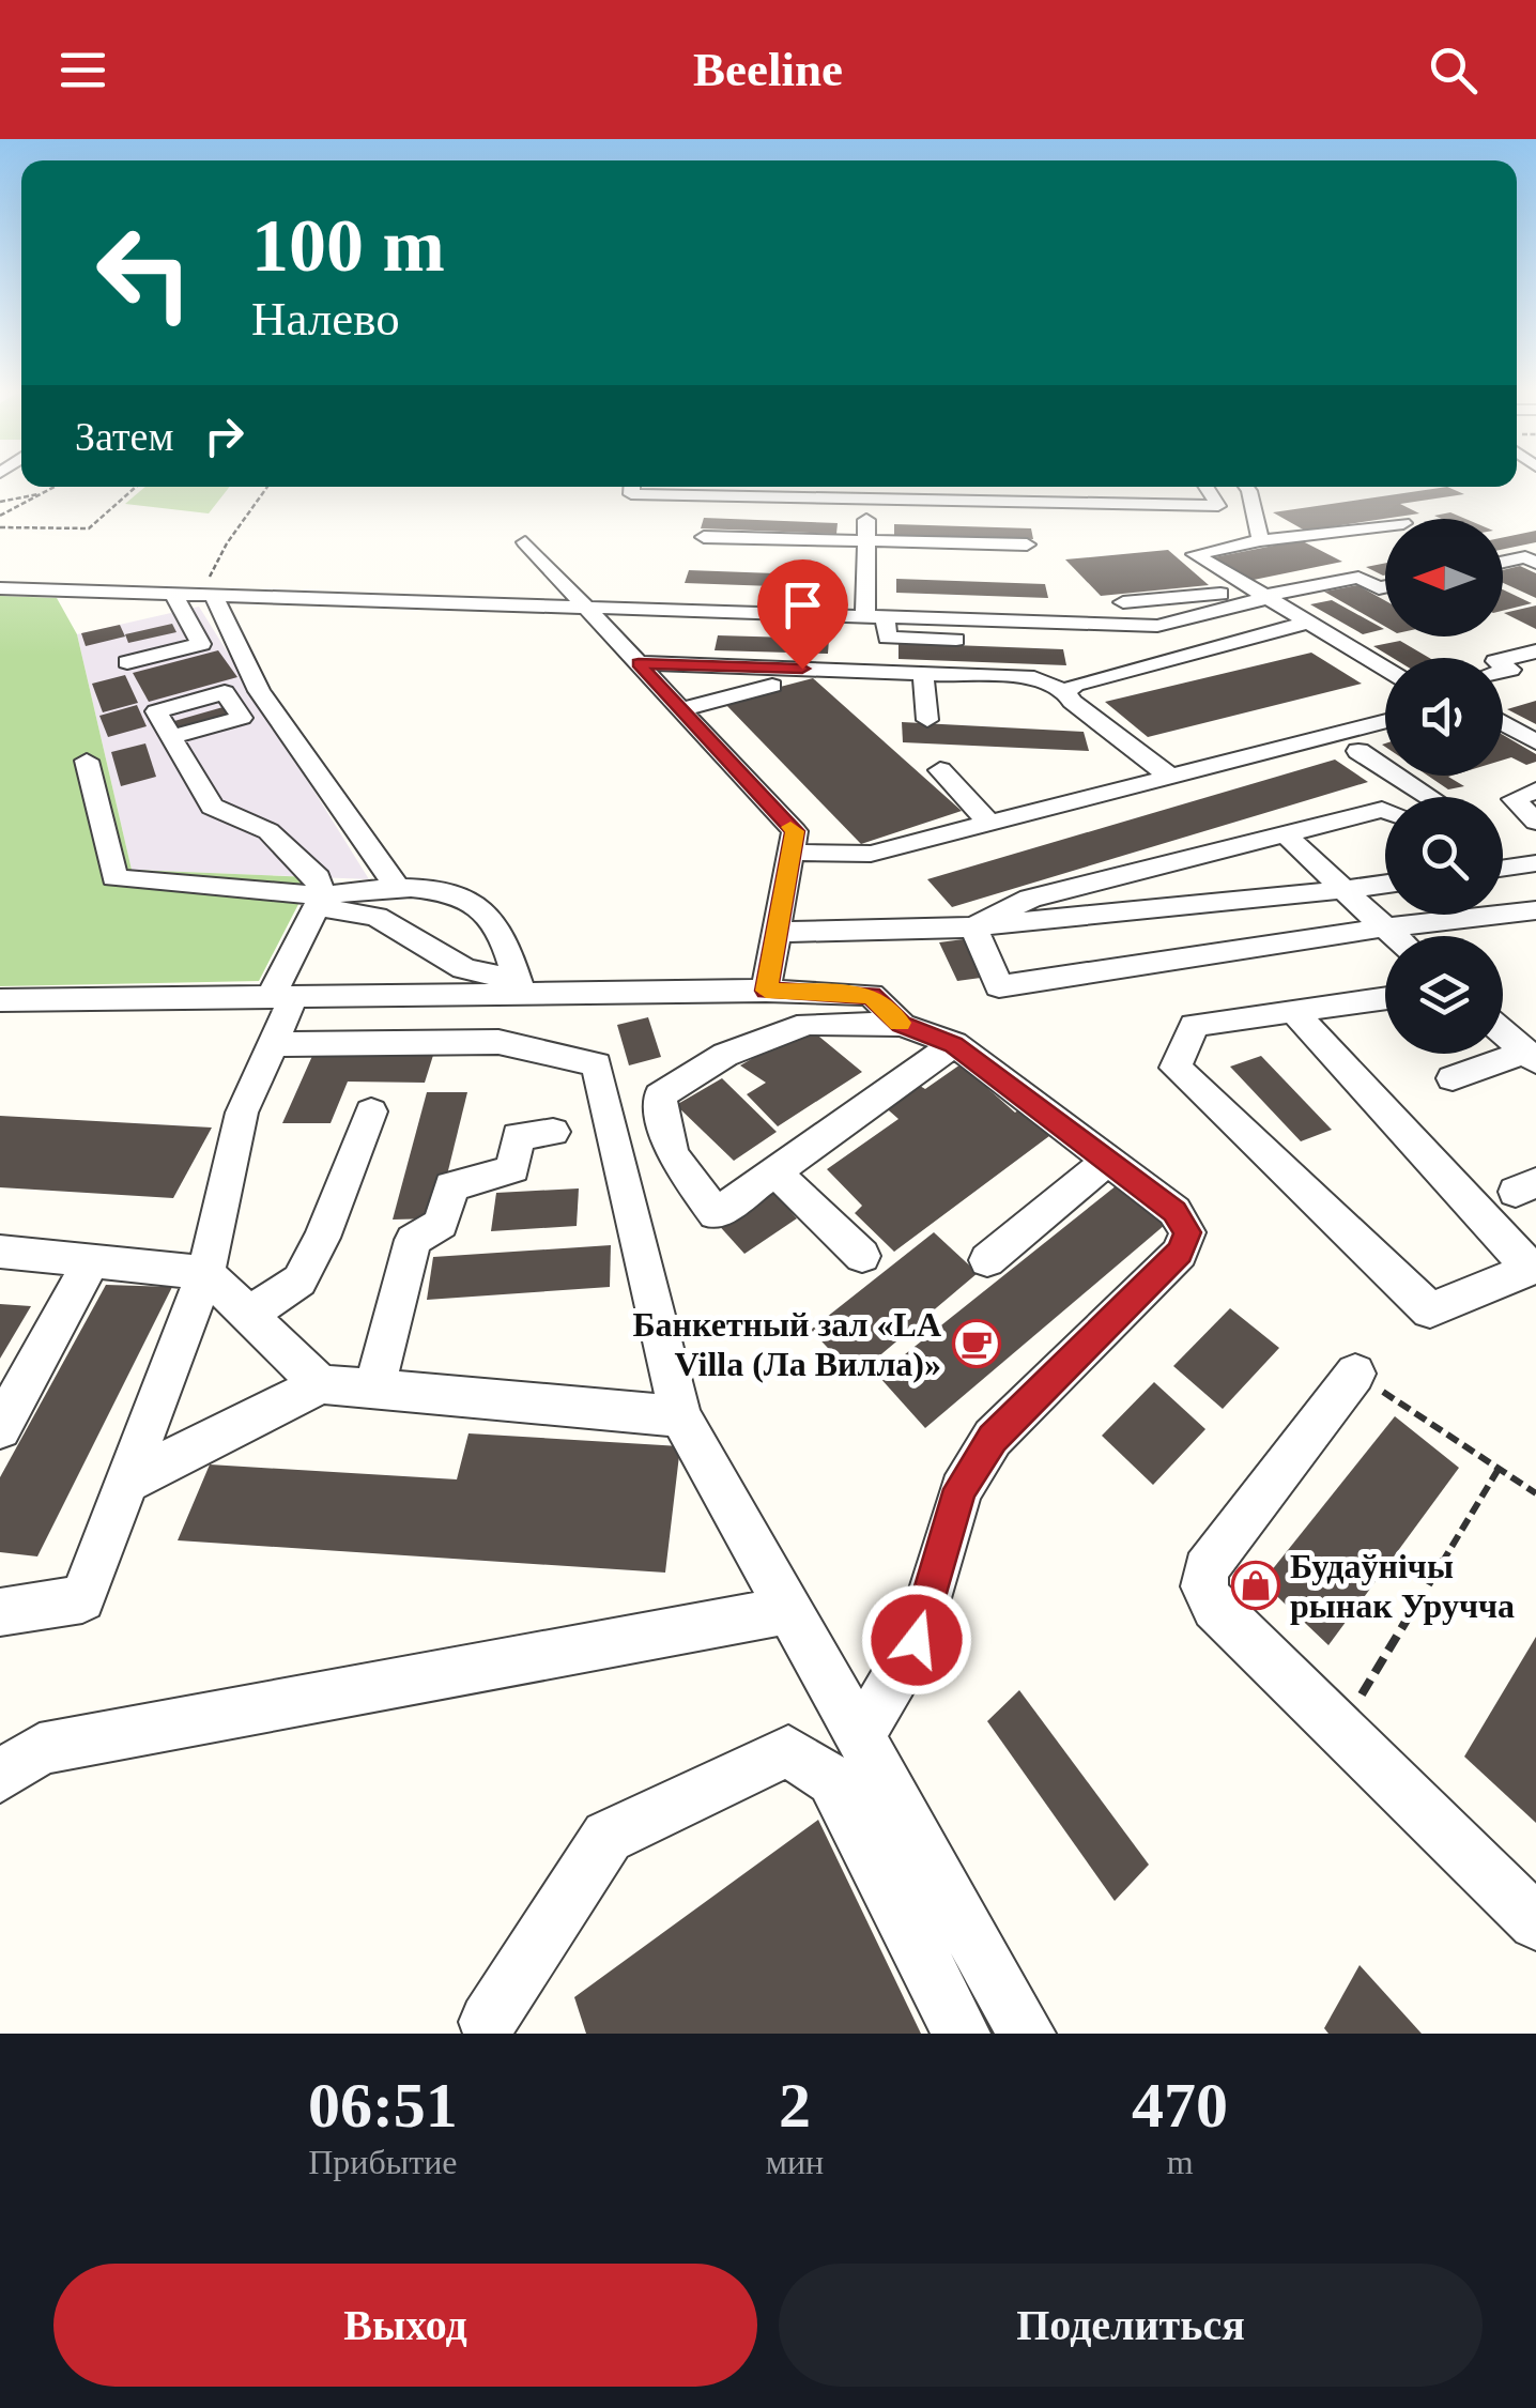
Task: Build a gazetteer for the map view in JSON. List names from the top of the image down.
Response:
{
  "places": {
    "cafe": ["Банкетный зал «LA Villa (Ла Вилла)»"],
    "shop": ["Будаўнічы рынак Уручча"]
  },
  "north": "left",
  "page": {
    "header": "Beeline",
    "turn": ["100 m", "Налево"],
    "then": "Затем",
    "eta": [
      "06:51",
      "Прибытие",
      "2",
      "мин",
      "470",
      "m"
    ],
    "buttons": ["Выход", "Поделиться"]
  }
}
